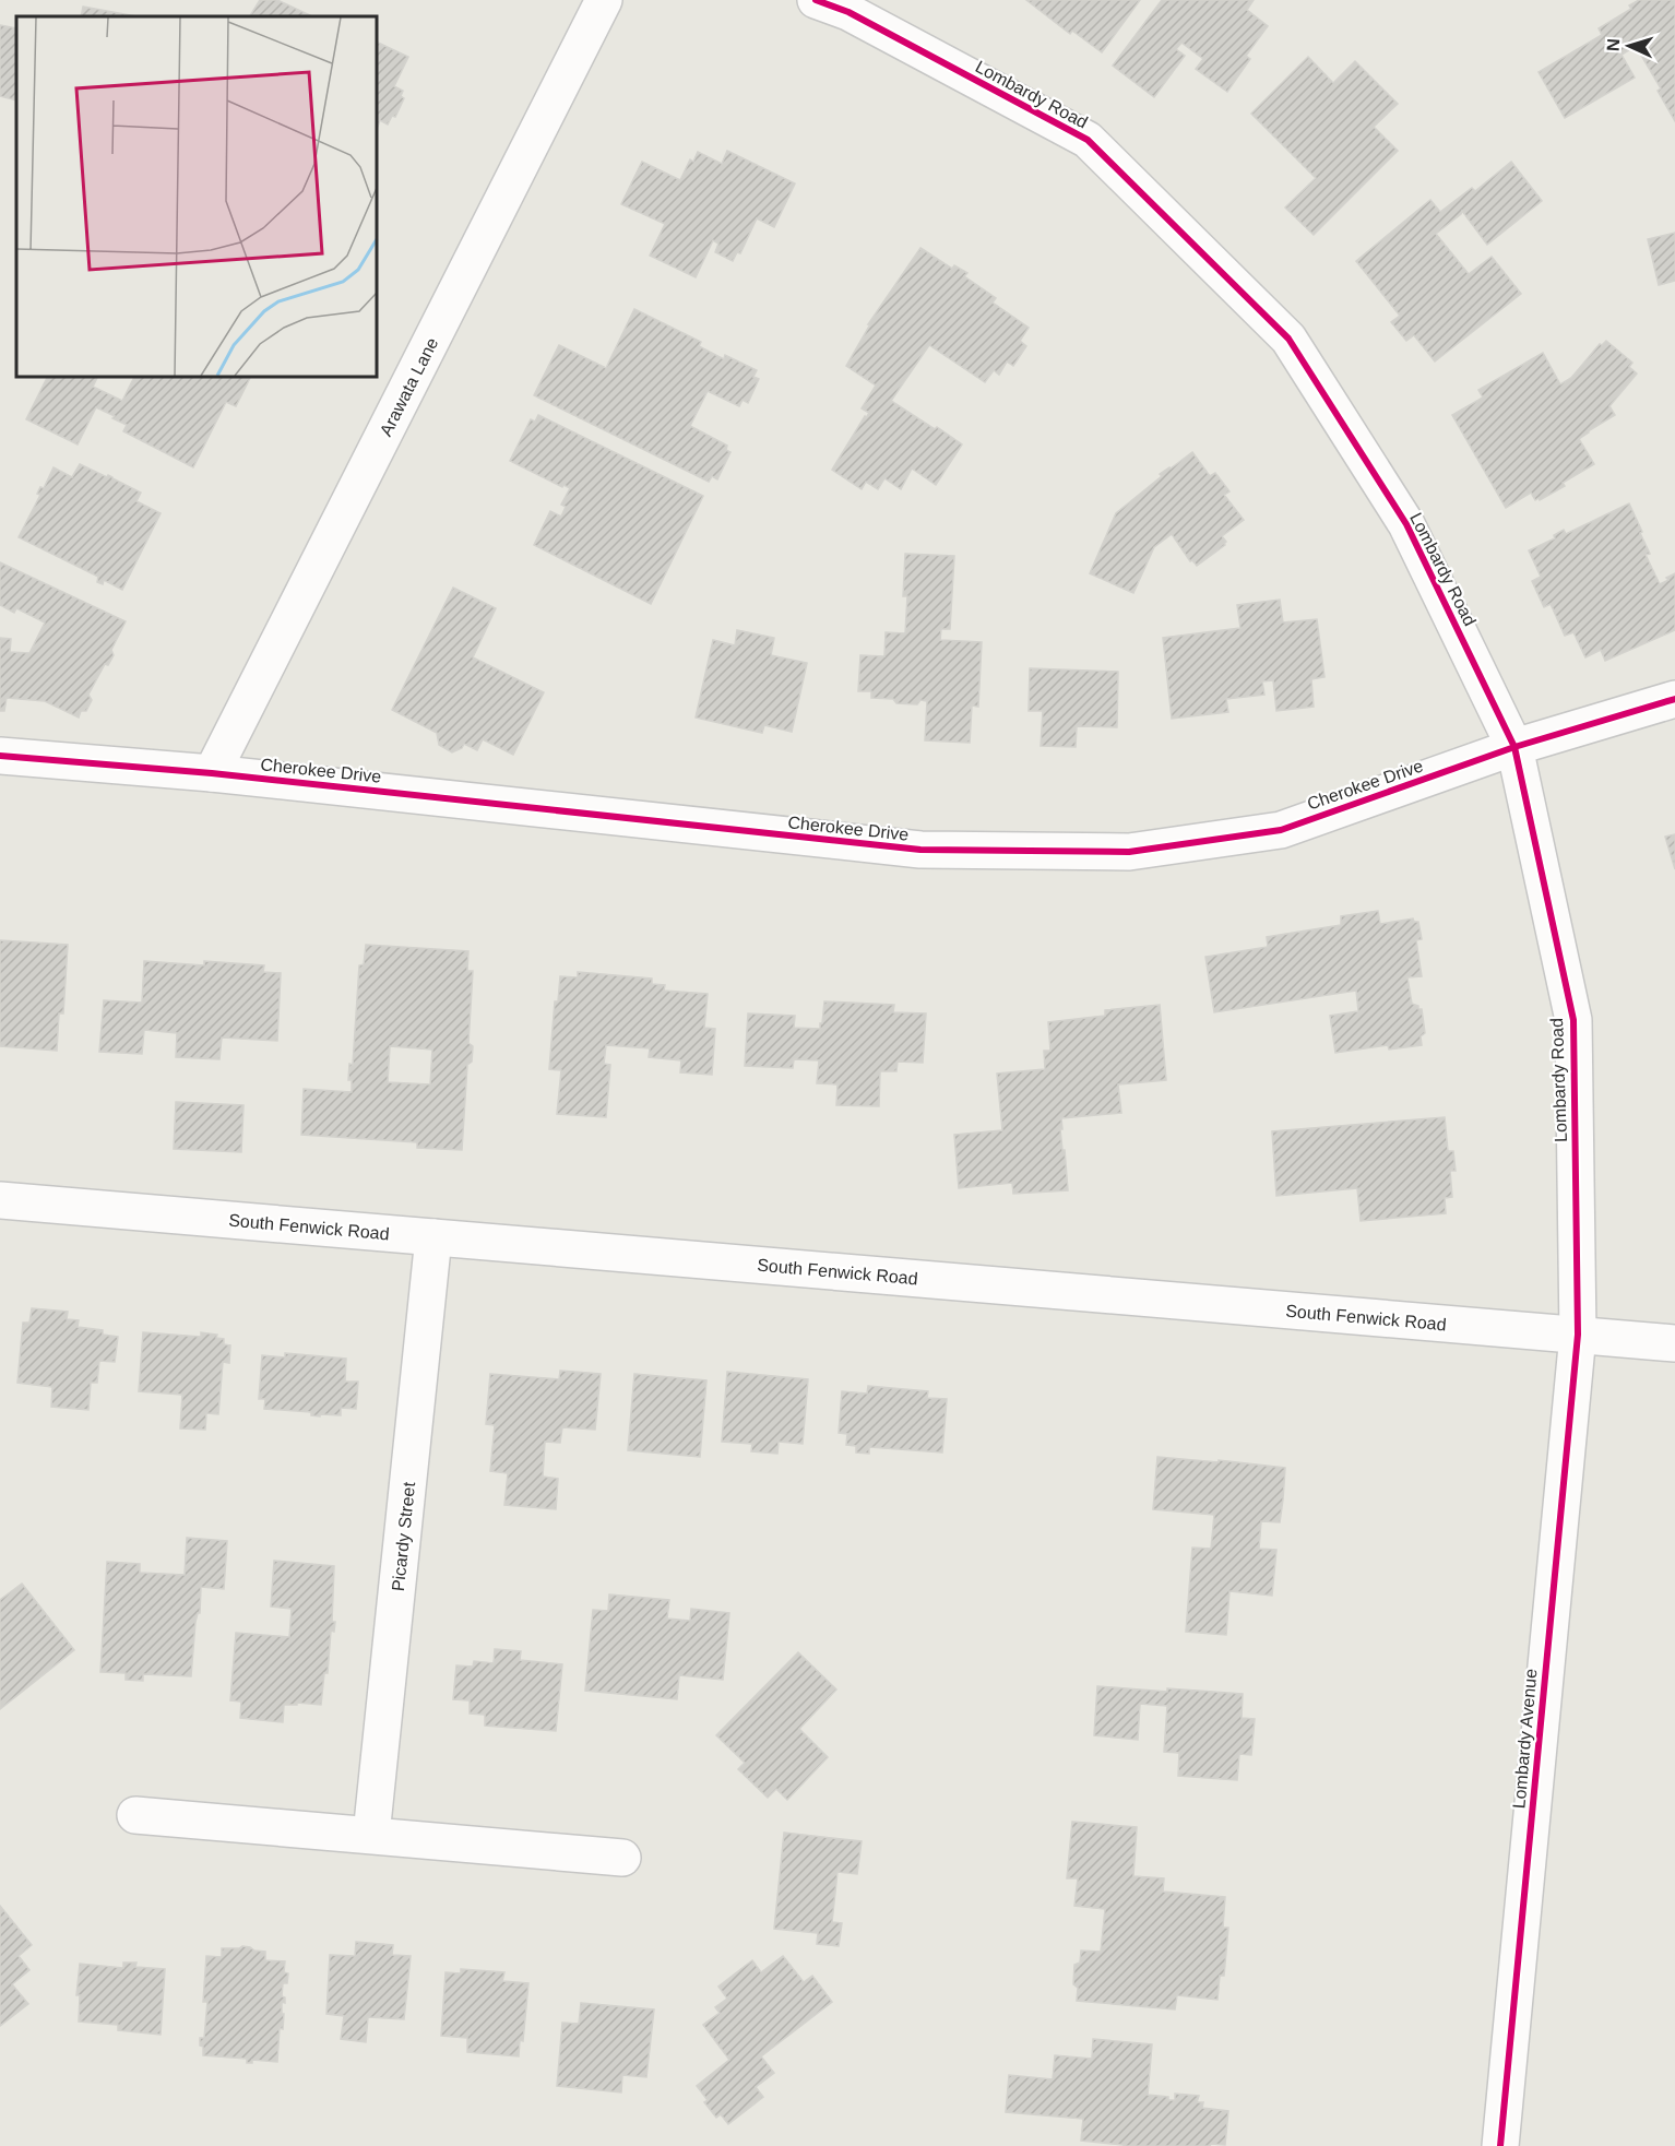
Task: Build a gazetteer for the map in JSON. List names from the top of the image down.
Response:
{
  "streets": {
    "street": [
      "Lombardy Road",
      "Arawata Lane",
      "Cherokee Drive",
      "South Fenwick Road",
      "Picardy Street",
      "Lombardy Avenue"
    ]
  },
  "crossings": [
    ["Lombardy Road", "Cherokee Drive"],
    ["Lombardy Road", "South Fenwick Road"],
    ["Lombardy Road", "Lombardy Avenue"],
    ["Arawata Lane", "Cherokee Drive"],
    ["South Fenwick Road", "Picardy Street"],
    ["South Fenwick Road", "Lombardy Avenue"]
  ],
  "north": "left"
}
